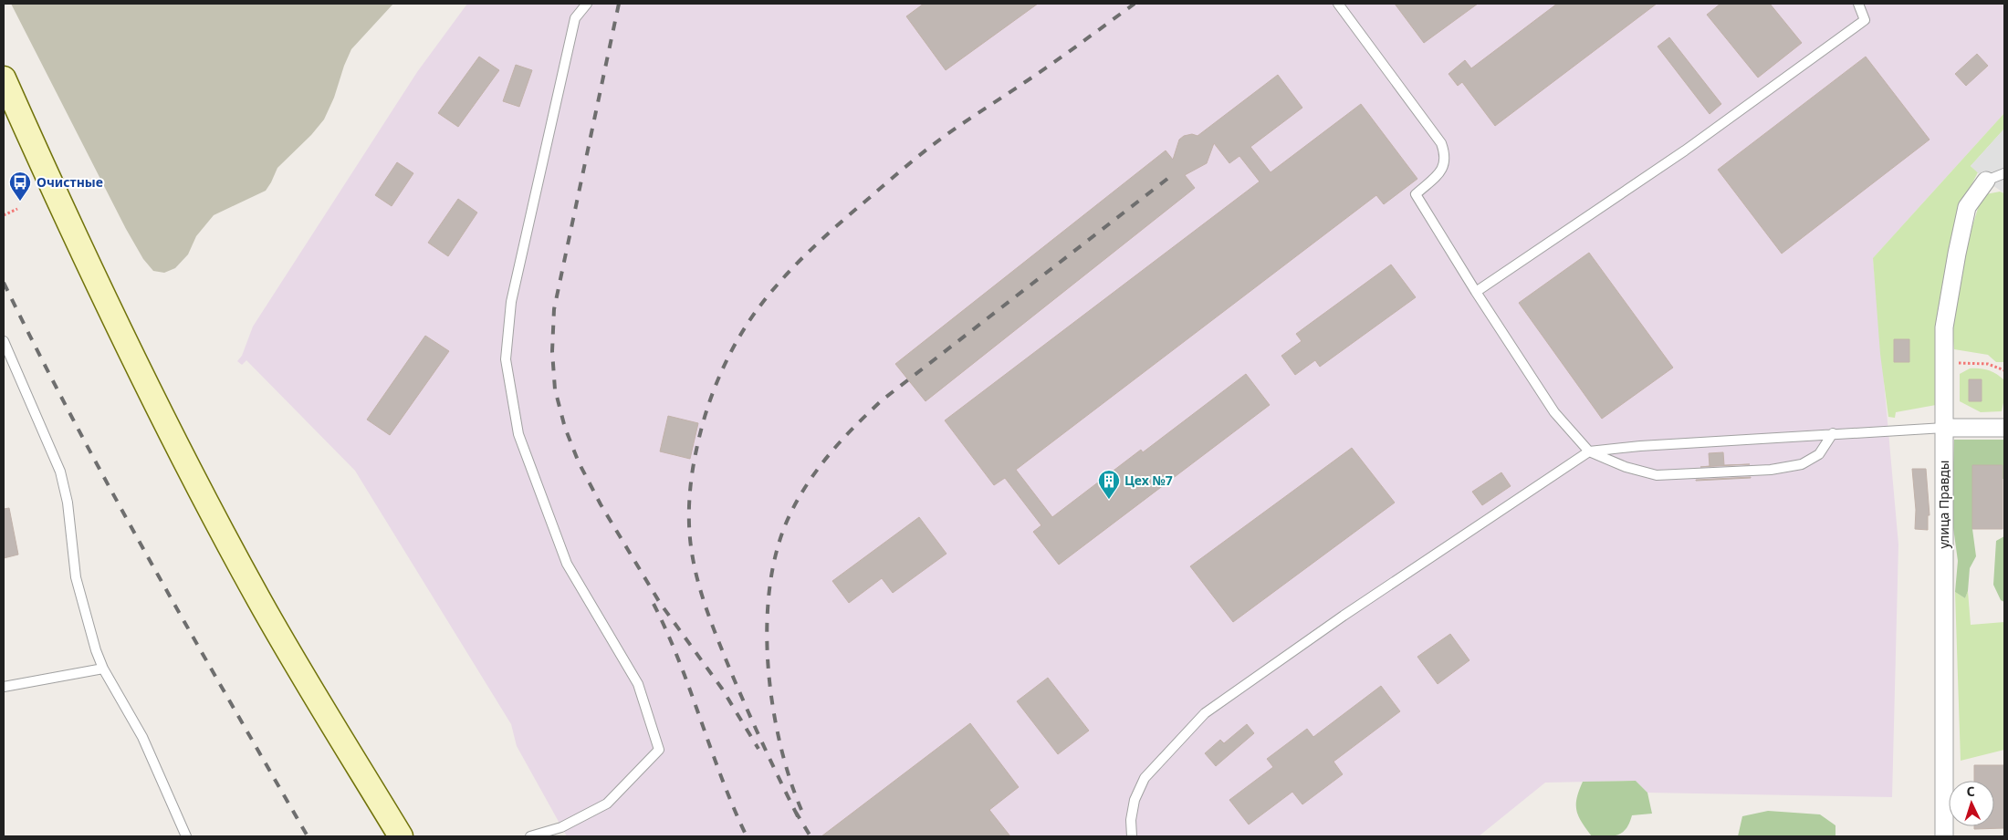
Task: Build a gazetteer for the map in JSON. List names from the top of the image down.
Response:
{
  "streets": {
    "street": ["улица Правды"]
  },
  "places": {
    "bus stop": ["Очистные"],
    "building": ["Цех №7"]
  },
  "north": "top"
}
